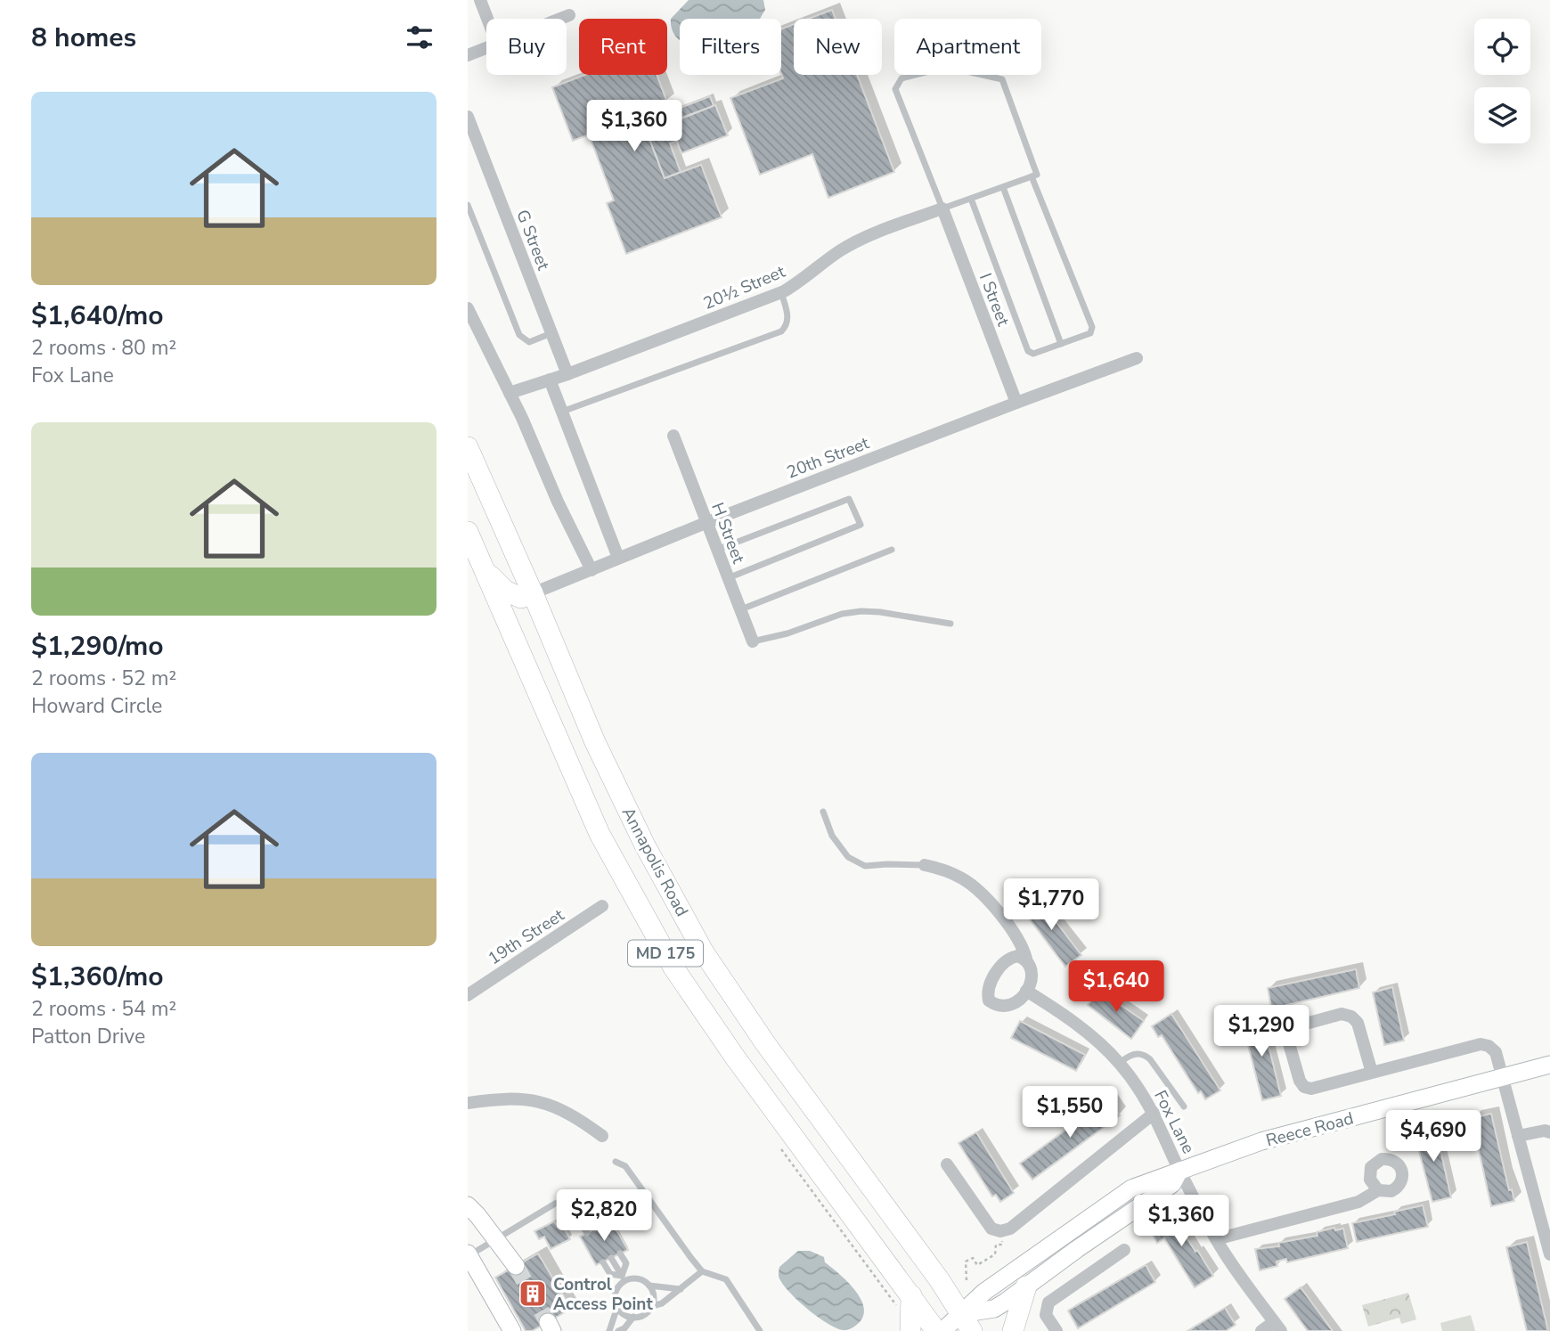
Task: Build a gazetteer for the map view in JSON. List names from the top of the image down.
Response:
{
  "streets": {
    "main road": ["Annapolis Road", "MD 175", "Reece Road"],
    "street": [
      "G Street",
      "20½ Street",
      "I Street",
      "20th Street",
      "H Street",
      "19th Street",
      "Fox Lane"
    ]
  },
  "crossings": [
    ["G Street", "20½ Street"],
    ["20½ Street", "I Street"],
    ["I Street", "20th Street"],
    ["20th Street", "H Street"],
    ["20th Street", "Annapolis Road"],
    ["Annapolis Road", "Reece Road"],
    ["Fox Lane", "Reece Road"]
  ],
  "places": {
    "building": ["Control Access Point"]
  },
  "page": {
    "heading": "8 homes",
    "chip": [
      "Buy",
      "Rent",
      "Filters",
      "New",
      "Apartment"
    ],
    "list": [
      {
        "name": "$1,640/mo",
        "note": "2 rooms · 80 m² · Fox Lane"
      },
      {
        "name": "$1,290/mo",
        "note": "2 rooms · 52 m² · Howard Circle"
      },
      {
        "name": "$1,360/mo",
        "note": "2 rooms · 54 m² · Patton Drive"
      }
    ],
    "price": [
      "$1,360",
      "$1,770",
      "$1,640",
      "$1,290",
      "$1,550",
      "$4,690",
      "$2,820",
      "$1,360"
    ]
  }
}
